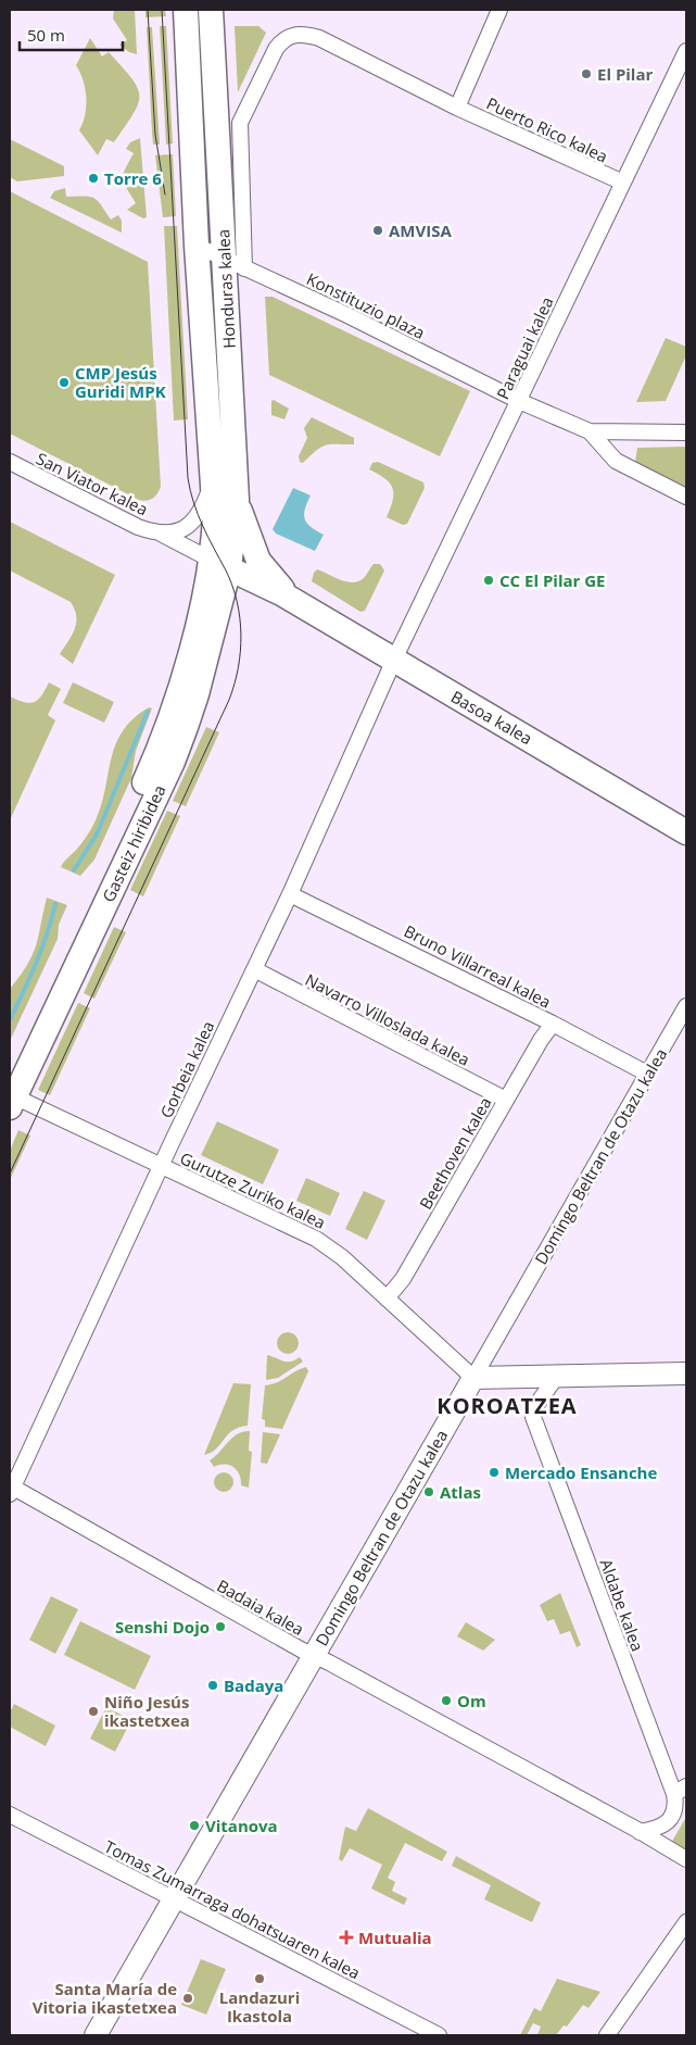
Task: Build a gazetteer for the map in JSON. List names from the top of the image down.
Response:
{
  "streets": {
    "main road": [
      "Honduras kalea",
      "Basoa kalea",
      "Gasteiz hiribidea",
      "Domingo Beltran de Otazu kalea"
    ],
    "street": [
      "Puerto Rico kalea",
      "Konstituzio plaza",
      "Paraguai kalea",
      "San Viator kalea",
      "Bruno Villarreal kalea",
      "Navarro Villoslada kalea",
      "Gorbeia kalea",
      "Beethoven kalea",
      "Gurutze Zuriko kalea",
      "Aldabe kalea",
      "Badaia kalea",
      "Tomas Zumarraga dohatsuaren kalea"
    ]
  },
  "crossings": [
    ["Puerto Rico kalea", "Honduras kalea"],
    ["Puerto Rico kalea", "Konstituzio plaza"],
    ["Puerto Rico kalea", "Paraguai kalea"],
    ["Honduras kalea", "Konstituzio plaza"],
    ["Honduras kalea", "San Viator kalea"],
    ["Honduras kalea", "Basoa kalea"],
    ["Honduras kalea", "Gasteiz hiribidea"],
    ["Konstituzio plaza", "Paraguai kalea"],
    ["Paraguai kalea", "Basoa kalea"],
    ["Paraguai kalea", "Gorbeia kalea"],
    ["San Viator kalea", "Basoa kalea"],
    ["San Viator kalea", "Gasteiz hiribidea"],
    ["Basoa kalea", "Gasteiz hiribidea"],
    ["Basoa kalea", "Gorbeia kalea"],
    ["Gasteiz hiribidea", "Gurutze Zuriko kalea"],
    ["Bruno Villarreal kalea", "Gorbeia kalea"],
    ["Bruno Villarreal kalea", "Beethoven kalea"],
    ["Bruno Villarreal kalea", "Domingo Beltran de Otazu kalea"],
    ["Navarro Villoslada kalea", "Gorbeia kalea"],
    ["Navarro Villoslada kalea", "Beethoven kalea"],
    ["Gorbeia kalea", "Gurutze Zuriko kalea"],
    ["Gorbeia kalea", "Badaia kalea"],
    ["Beethoven kalea", "Gurutze Zuriko kalea"],
    ["Domingo Beltran de Otazu kalea", "Gurutze Zuriko kalea"],
    ["Domingo Beltran de Otazu kalea", "Badaia kalea"],
    ["Domingo Beltran de Otazu kalea", "Tomas Zumarraga dohatsuaren kalea"],
    ["Aldabe kalea", "Badaia kalea"]
  ],
  "districts": ["KOROATZEA"],
  "places": {
    "other": [
      "El Pilar",
      "Torre 6",
      "AMVISA",
      "CMP Jesús Guridi MPK",
      "CC El Pilar GE",
      "Mercado Ensanche",
      "Atlas",
      "Senshi Dojo",
      "Badaya",
      "Om",
      "Niño Jesús ikastetxea",
      "Vitanova",
      "Landazuri Ikastola",
      "Santa María de Vitoria ikastetxea"
    ],
    "health": ["Mutualia"]
  },
  "scale_bar": "50 m"
}
